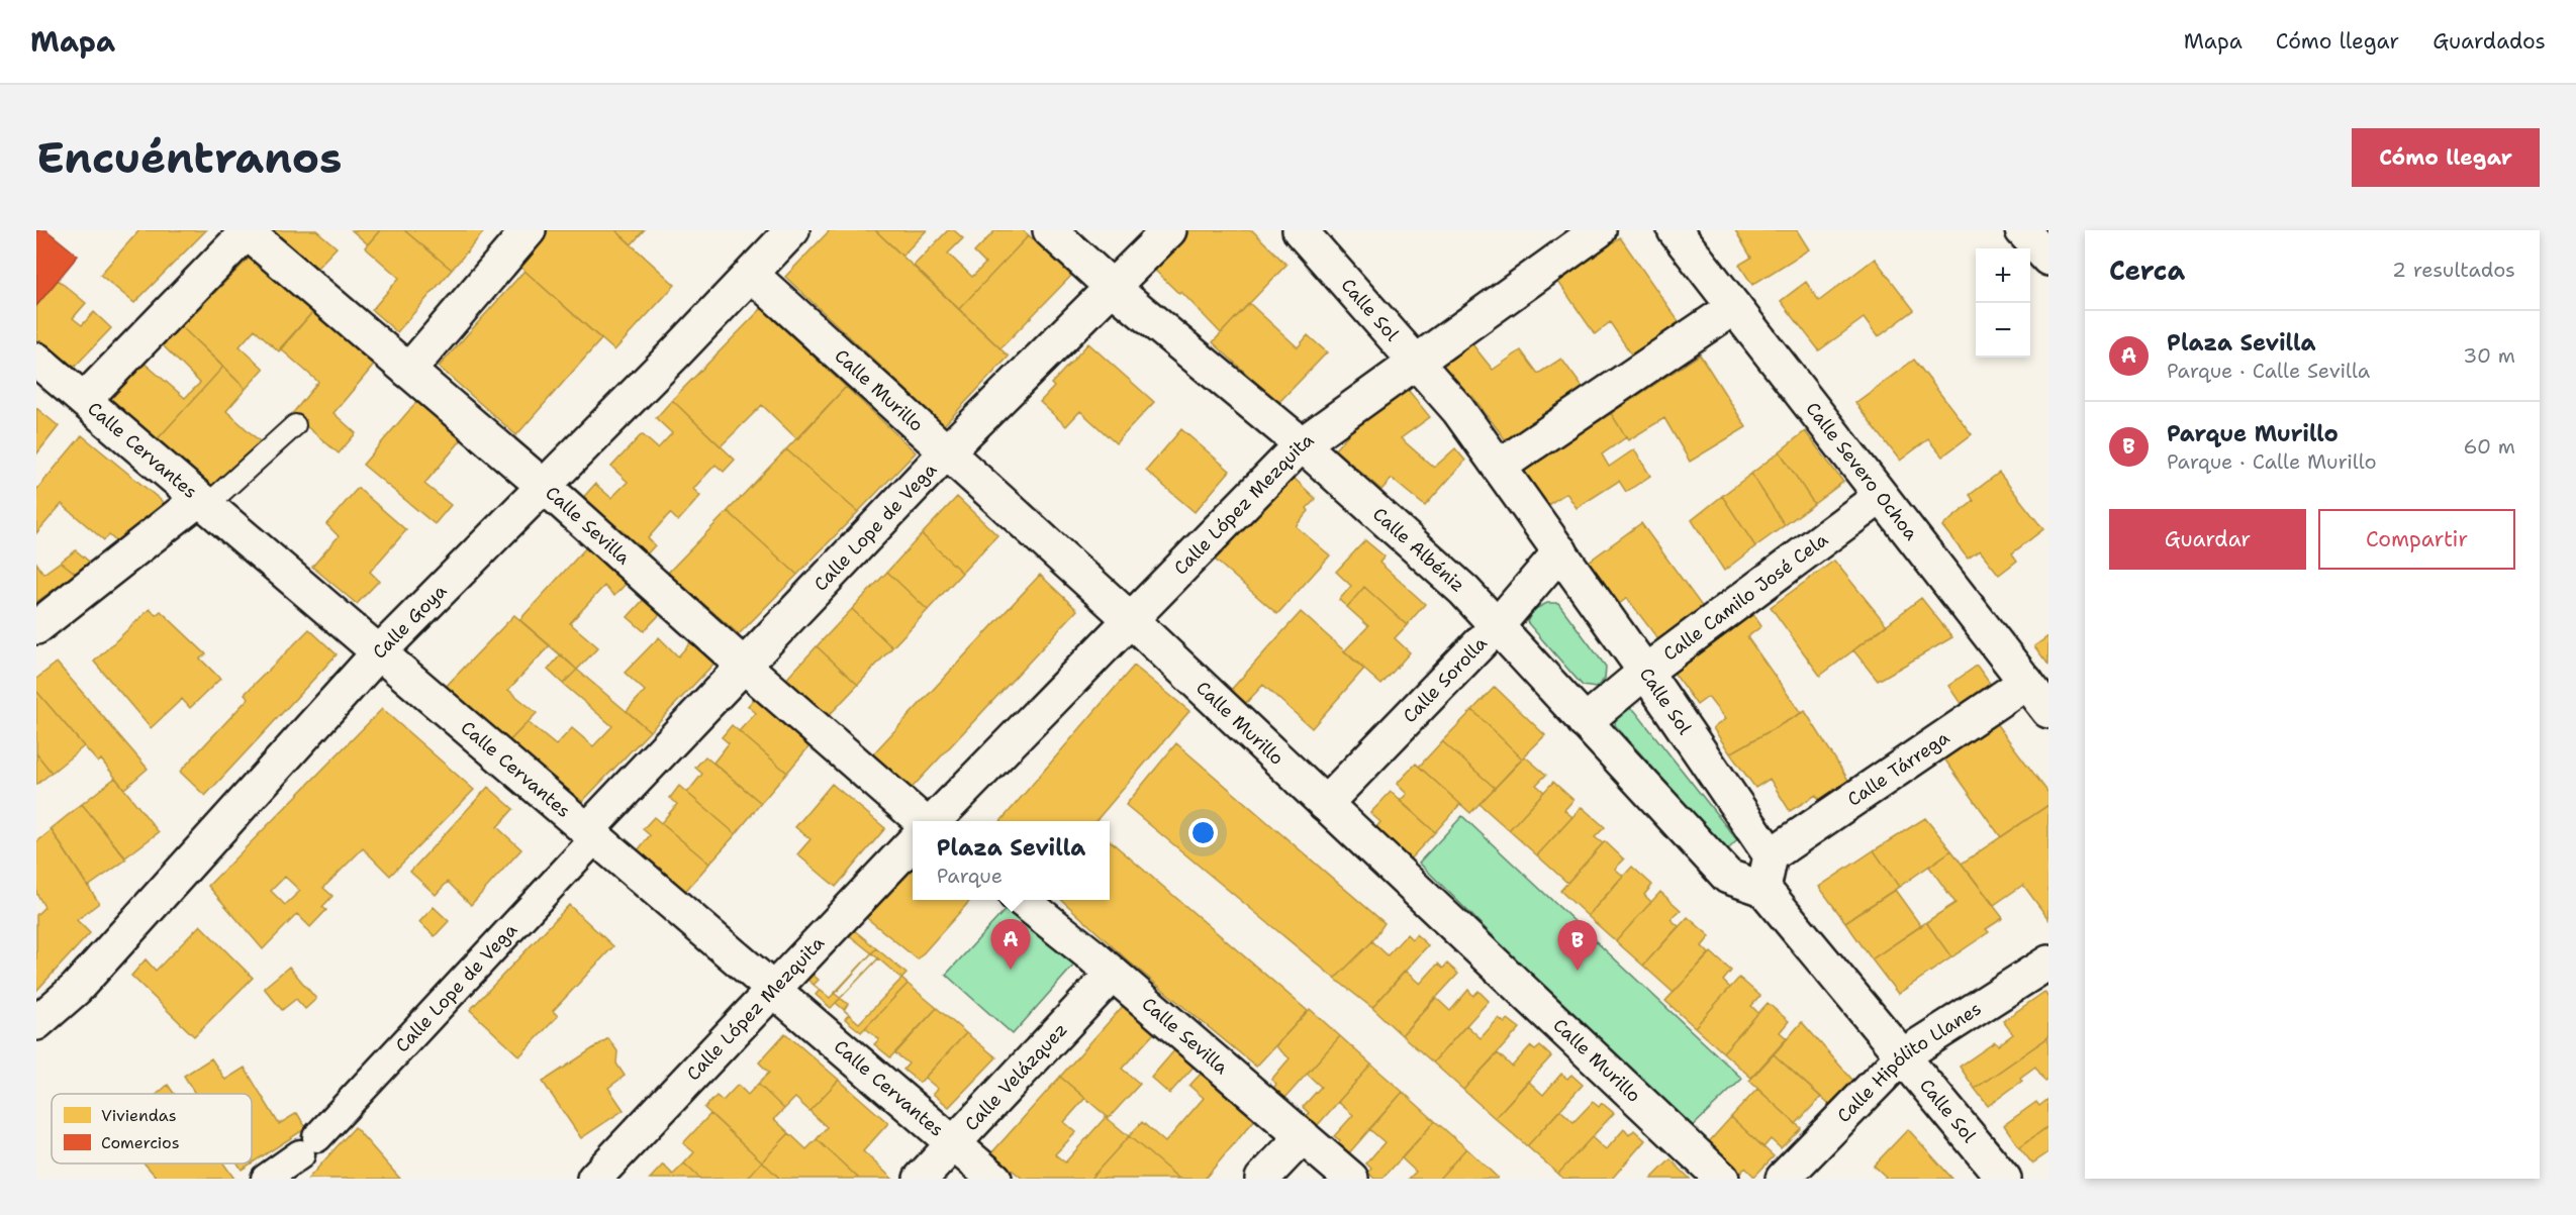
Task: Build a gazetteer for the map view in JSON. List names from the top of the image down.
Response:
{
  "streets": {
    "street": [
      "Calle Sol",
      "Calle Murillo",
      "Calle Cervantes",
      "Calle Severo Ochoa",
      "Calle López Mezquita",
      "Calle Sevilla",
      "Calle Lope de Vega",
      "Calle Albéniz",
      "Calle Camilo José Cela",
      "Calle Goya",
      "Calle Sorolla",
      "Calle Tárrega",
      "Calle Hipólito Llanes",
      "Calle Velázquez"
    ]
  },
  "crossings": [
    ["Calle Sol", "Calle López Mezquita"],
    ["Calle Sol", "Calle Albéniz"],
    ["Calle Sol", "Calle Camilo José Cela"],
    ["Calle Sol", "Calle Sorolla"],
    ["Calle Sol", "Calle Tárrega"],
    ["Calle Sol", "Calle Hipólito Llanes"],
    ["Calle Murillo", "Calle López Mezquita"],
    ["Calle Murillo", "Calle Lope de Vega"],
    ["Calle Murillo", "Calle Goya"],
    ["Calle Murillo", "Calle Sorolla"],
    ["Calle Cervantes", "Calle López Mezquita"],
    ["Calle Cervantes", "Calle Lope de Vega"],
    ["Calle Cervantes", "Calle Goya"],
    ["Calle Cervantes", "Calle Velázquez"],
    ["Calle Severo Ochoa", "Calle Camilo José Cela"],
    ["Calle Severo Ochoa", "Calle Tárrega"],
    ["Calle López Mezquita", "Calle Albéniz"],
    ["Calle Sevilla", "Calle Lope de Vega"],
    ["Calle Sevilla", "Calle Goya"],
    ["Calle Sevilla", "Calle Velázquez"],
    ["Calle Lope de Vega", "Calle Albéniz"],
    ["Calle Albéniz", "Calle Camilo José Cela"],
    ["Calle Albéniz", "Calle Sorolla"]
  ],
  "legend": ["Viviendas", "Comercios"],
  "page": {
    "header": "Mapa",
    "nav": ["Mapa", "Cómo llegar", "Guardados"],
    "buttons": [
      "Cómo llegar",
      ["Guardar", "Compartir"]
    ],
    "title": "Encuéntranos",
    "heading": ["Cerca", "2 resultados"],
    "map_buttons": ["+", "−"],
    "list": [
      {
        "mark": "A",
        "name": "Plaza Sevilla",
        "note": "Parque · Calle Sevilla",
        "value": "30 m"
      },
      {
        "mark": "B",
        "name": "Parque Murillo",
        "note": "Parque · Calle Murillo",
        "value": "60 m"
      }
    ],
    "popup": ["Plaza Sevilla", "Parque"],
    "pins": ["A", "B"]
  }
}
